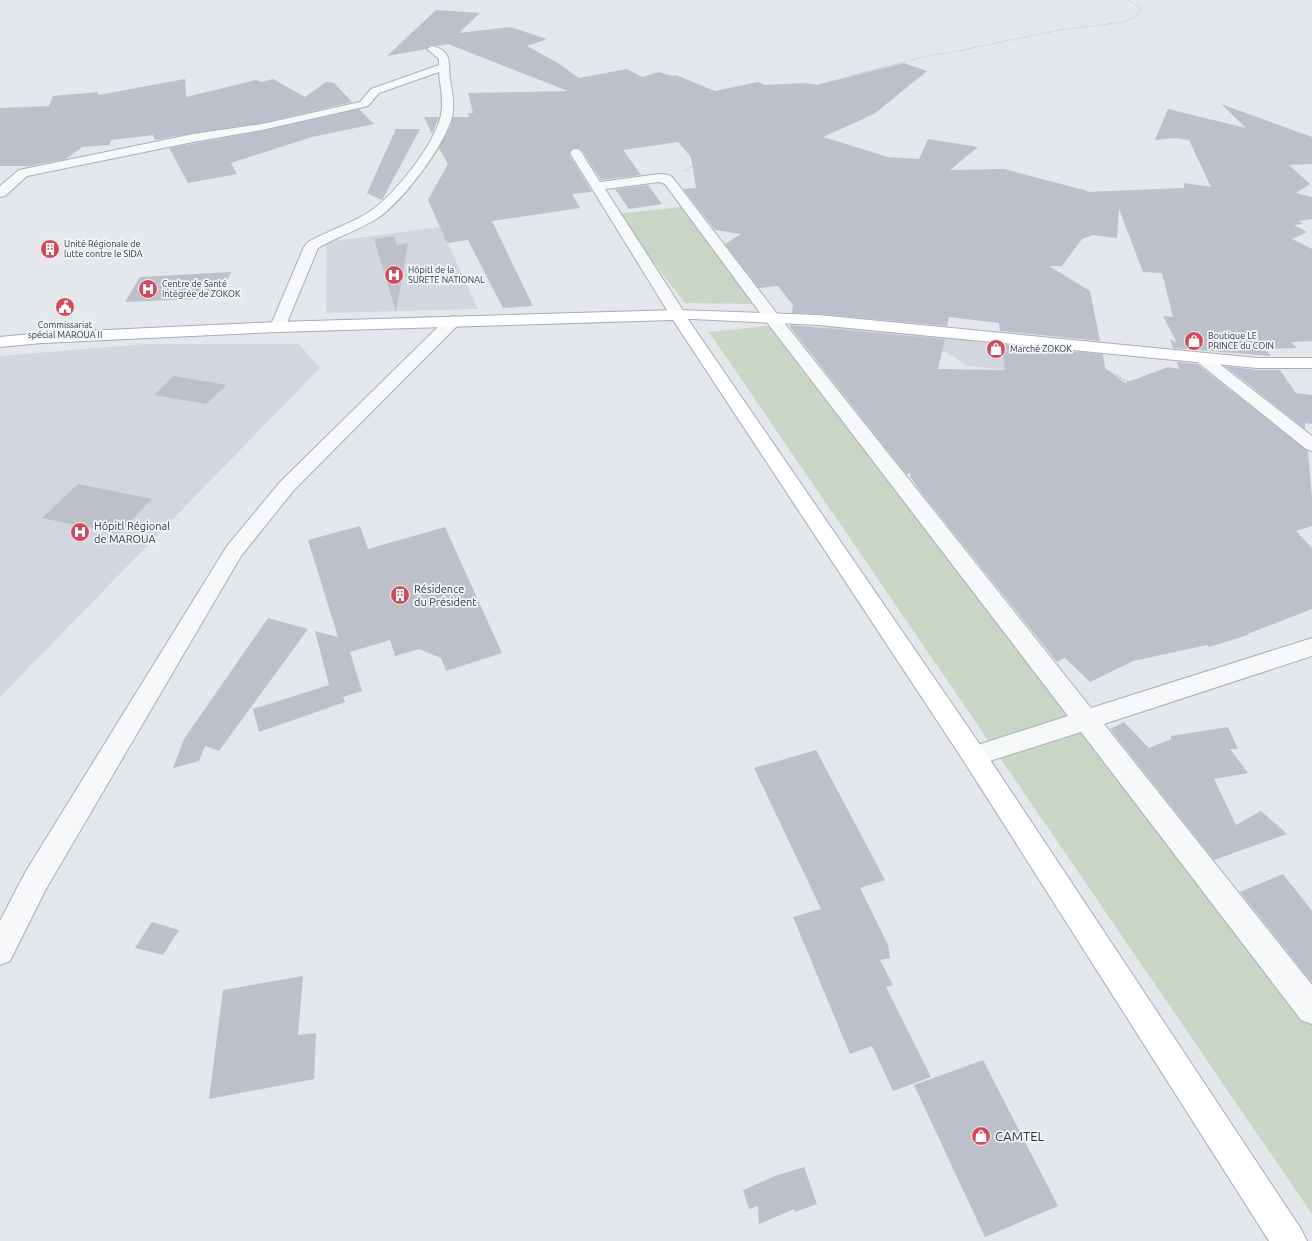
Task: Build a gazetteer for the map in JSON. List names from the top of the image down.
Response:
{
  "places": {
    "building": ["Unité Régionale de lutte contre le SIDA", "Résidence du Président"],
    "hospital": ["Hôpitl de la SURETE NATIONAL", "Centre de Santé Intégrée de ZOKOK", "Hôpitl Régional de MAROUA"],
    "public building": ["Commissariat spécial MAROUA II"],
    "shop": ["Boutique LE PRINCE du COIN", "Marché ZOKOK", "CAMTEL"]
  }
}
